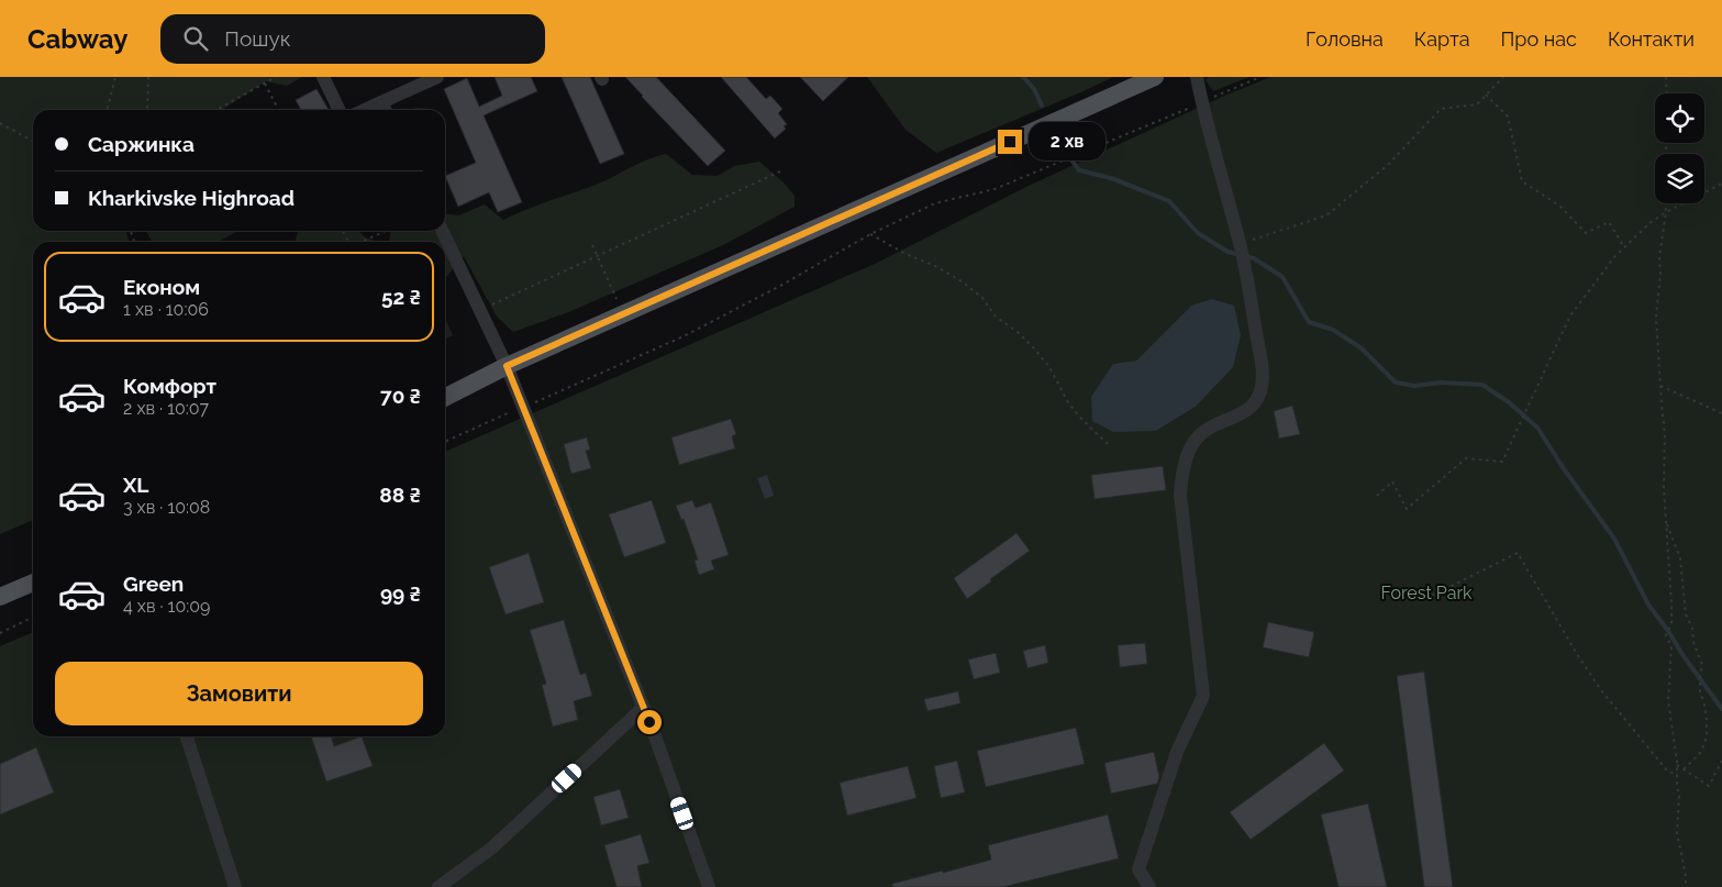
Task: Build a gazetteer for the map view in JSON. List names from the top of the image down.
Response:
{
  "parks": ["Forest Park"],
  "page": {
    "header": "Cabway",
    "search": "Пошук",
    "nav": [
      "Головна",
      "Карта",
      "Про нас",
      "Контакти"
    ],
    "banner": ["Саржинка", "Kharkivske Highroad"],
    "bubble": "2 хв",
    "list": [
      {
        "name": "Економ",
        "note": "1 хв · 10:06",
        "value": "52 ₴"
      },
      {
        "name": "Комфорт",
        "note": "2 хв · 10:07",
        "value": "70 ₴"
      },
      {
        "name": "XL",
        "note": "3 хв · 10:08",
        "value": "88 ₴"
      },
      {
        "name": "Green",
        "note": "4 хв · 10:09",
        "value": "99 ₴"
      }
    ],
    "buttons": "Замовити"
  }
}
